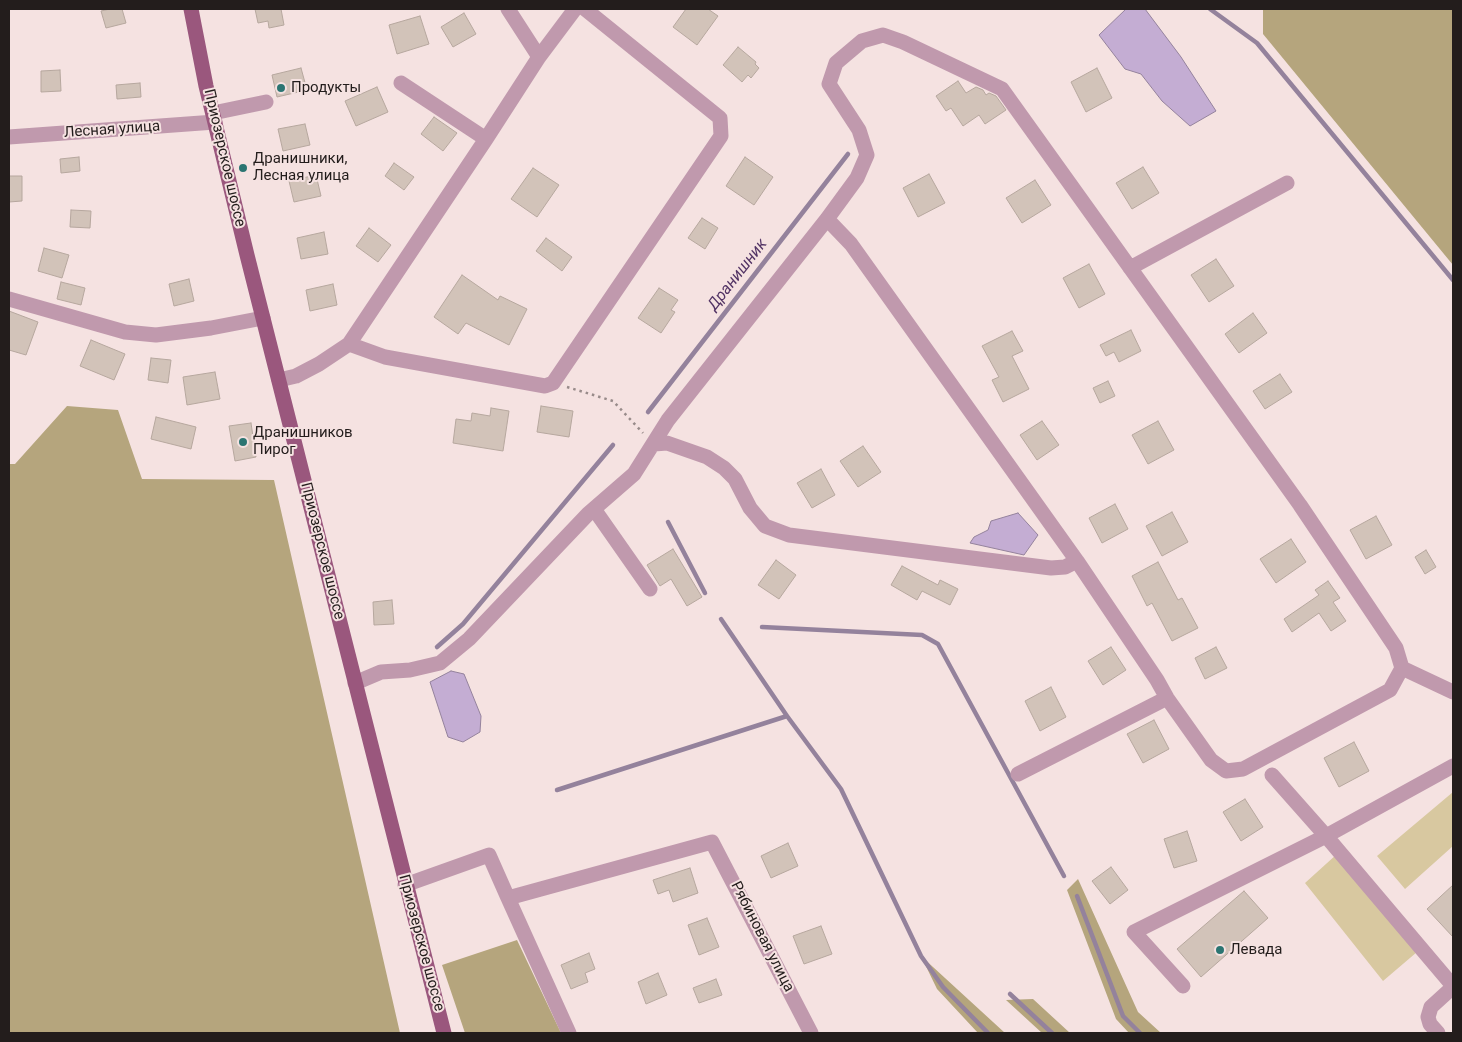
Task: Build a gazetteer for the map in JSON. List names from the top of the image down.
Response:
{
  "streets": {
    "main road": ["Приозерское шоссе"],
    "street": ["Лесная улица", "Рябиновая улица"]
  },
  "crossings": [
    ["Лесная улица", "Приозерское шоссе"]
  ],
  "water": ["Дранишник"],
  "places": [
    "Продукты",
    "Дранишники, Лесная улица",
    "Дранишников Пирог",
    "Левада"
  ]
}
